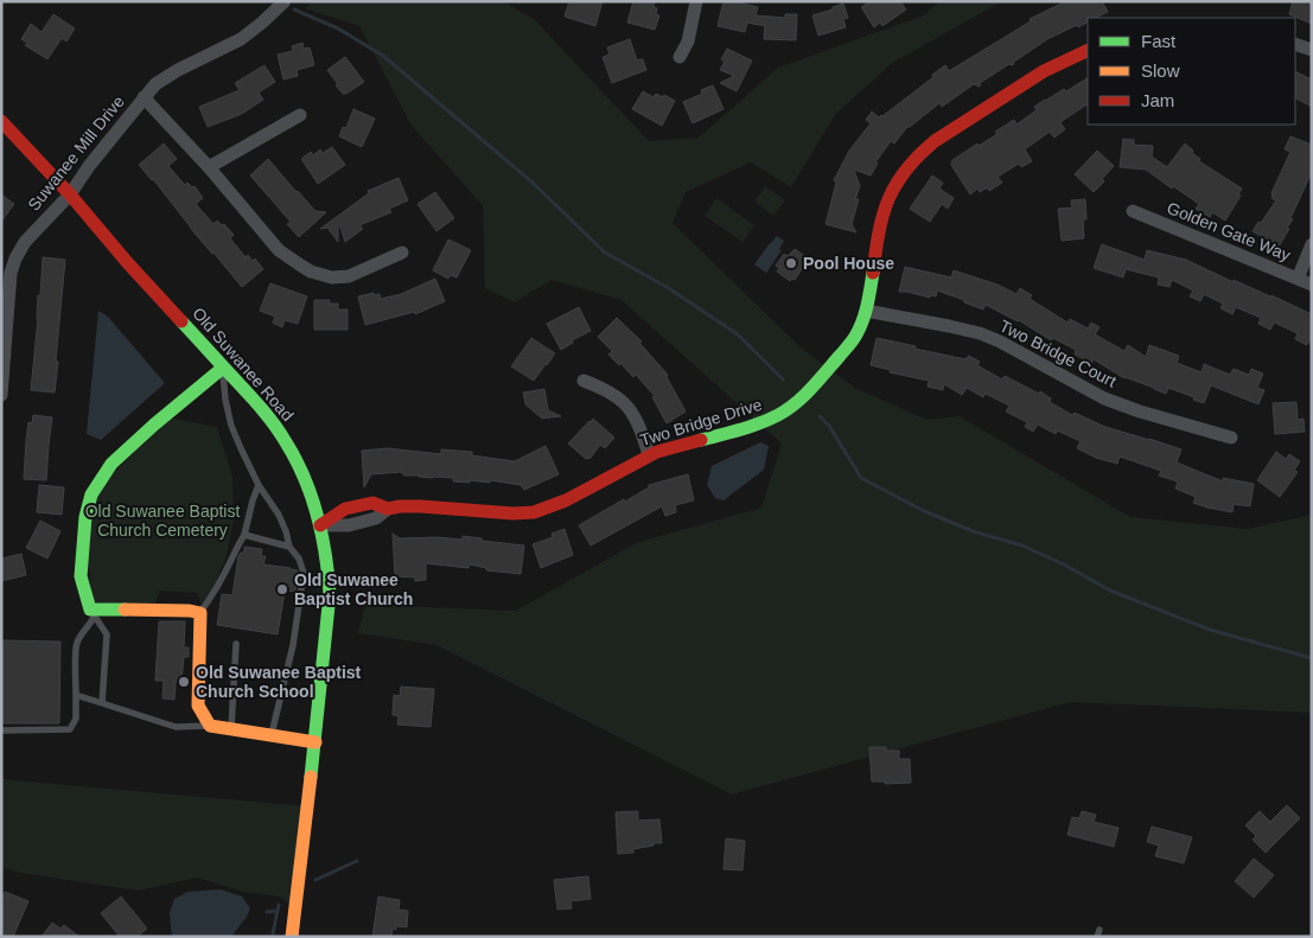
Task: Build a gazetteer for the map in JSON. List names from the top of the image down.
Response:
{
  "streets": {
    "street": [
      "Suwanee Mill Drive",
      "Golden Gate Way",
      "Two Bridge Court",
      "Old Suwanee Road",
      "Two Bridge Drive"
    ]
  },
  "crossings": [
    ["Suwanee Mill Drive", "Old Suwanee Road"],
    ["Two Bridge Court", "Two Bridge Drive"],
    ["Old Suwanee Road", "Two Bridge Drive"]
  ],
  "parks": ["Old Suwanee Baptist Church Cemetery"],
  "places": ["Pool House", "Old Suwanee Baptist Church", "Old Suwanee Baptist Church School"],
  "legend": ["Fast", "Slow", "Jam"]
}
